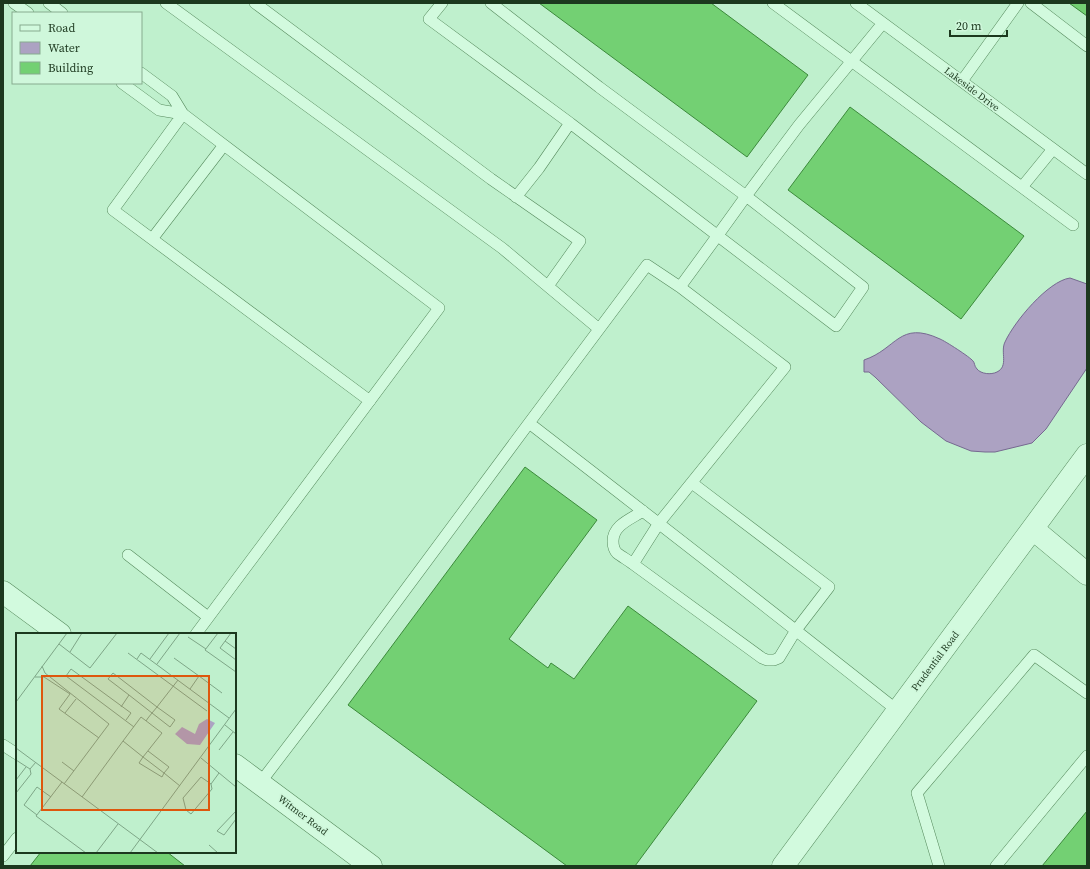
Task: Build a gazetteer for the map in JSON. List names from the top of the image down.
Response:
{
  "streets": {
    "street": ["Prudential Road", "Witmer Road"],
    "lane": ["Lakeside Drive"]
  },
  "legend": ["Road", "Water", "Building"],
  "scale_bar": "20 m"
}
